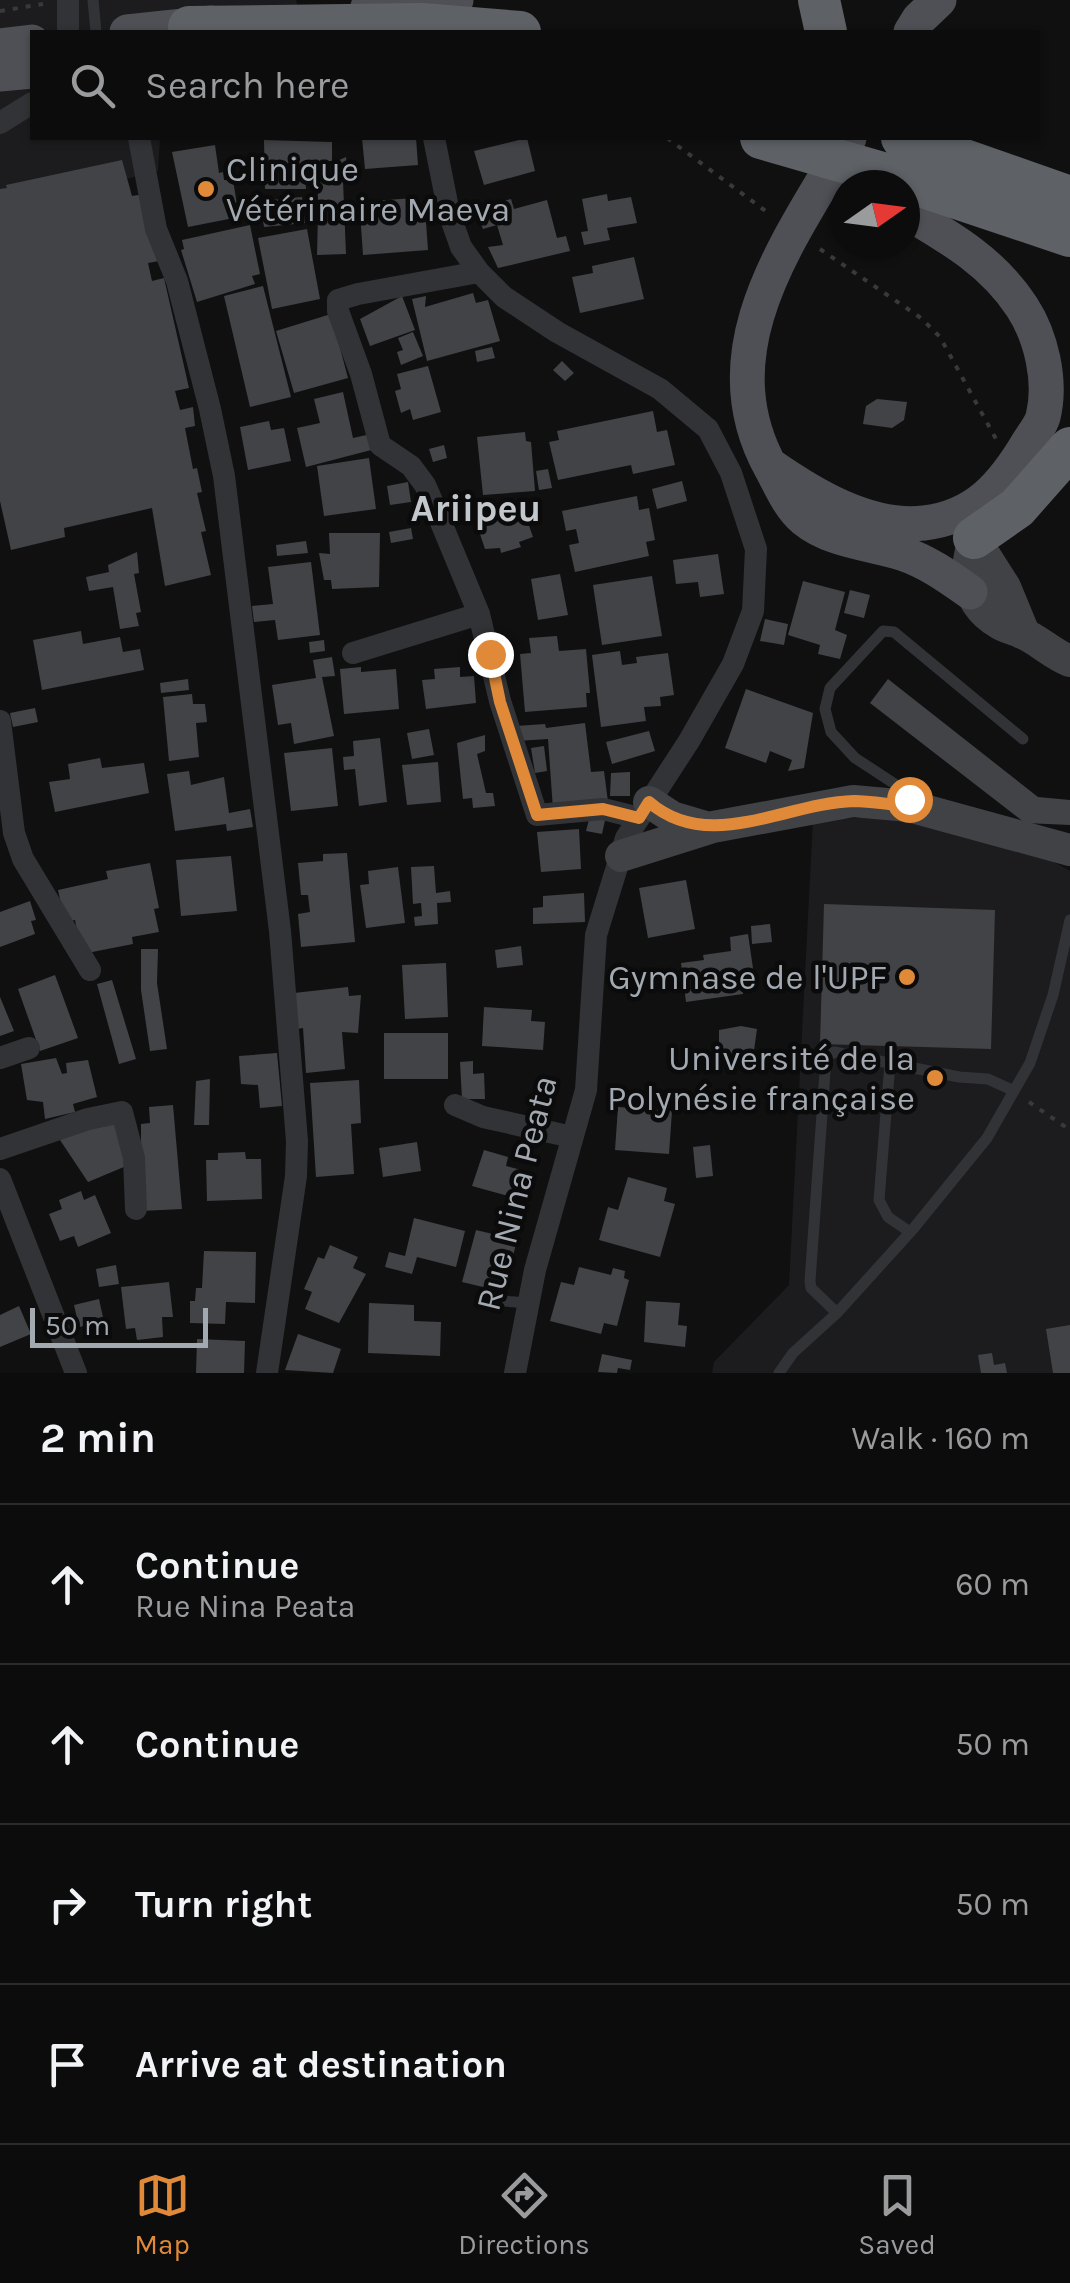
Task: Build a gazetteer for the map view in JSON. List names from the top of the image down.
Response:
{
  "streets": {
    "street": ["Rue Nina Peata"]
  },
  "districts": ["Ariipeu"],
  "places": ["Clinique Vétérinaire Maeva", "Gymnase de l'UPF", "Université de la Polynésie française"],
  "scale_bar": "50 m",
  "north": "right",
  "page": {
    "search": "Search here",
    "scale": "50 m",
    "heading": ["2 min", "Walk · 160 m"],
    "list": [
      ["Continue", "Rue Nina Peata", "60 m"],
      ["Continue", "50 m"],
      ["Turn right", "50 m"],
      "Arrive at destination"
    ],
    "nav": ["Map", "Directions", "Saved"]
  }
}
